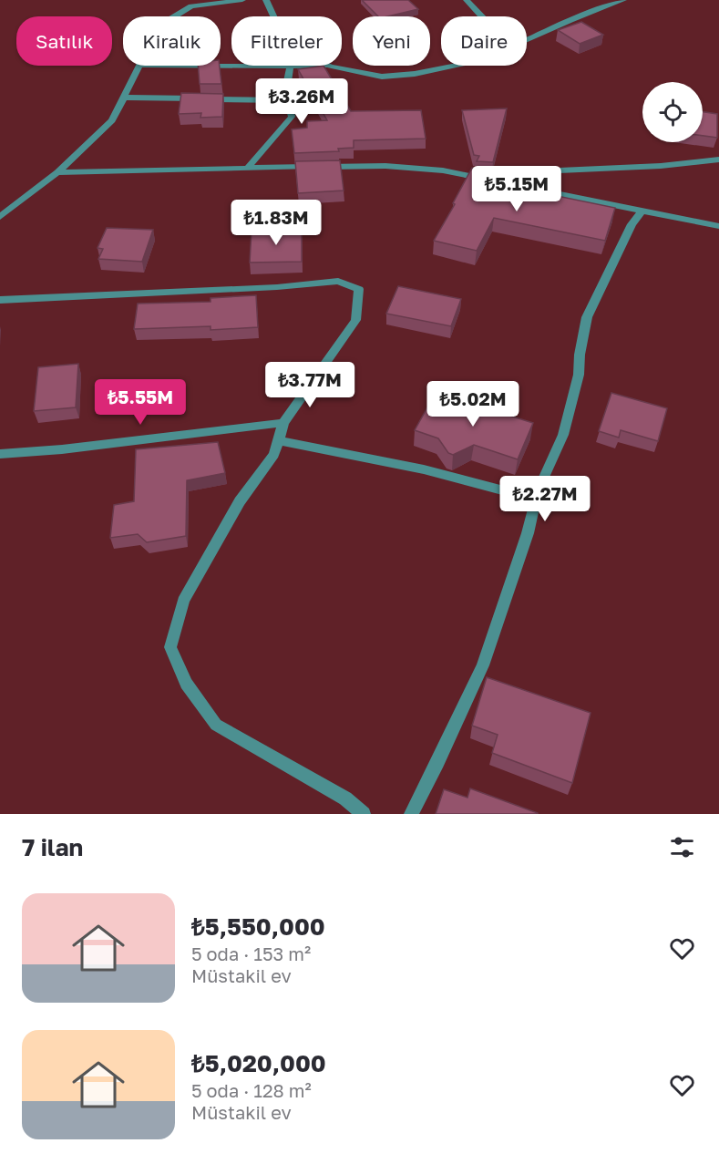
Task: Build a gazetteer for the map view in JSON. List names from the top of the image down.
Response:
{
  "page": {
    "chip": [
      "Satılık",
      "Kiralık",
      "Filtreler",
      "Yeni",
      "Daire"
    ],
    "price": [
      "₺3.26M",
      "₺5.15M",
      "₺1.83M",
      "₺3.77M",
      "₺5.55M",
      "₺5.02M",
      "₺2.27M"
    ],
    "heading": "7 ilan",
    "list": [
      {
        "name": "₺5,550,000",
        "note": "5 oda · 153 m² · Müstakil ev"
      },
      {
        "name": "₺5,020,000",
        "note": "5 oda · 128 m² · Müstakil ev"
      }
    ]
  }
}
